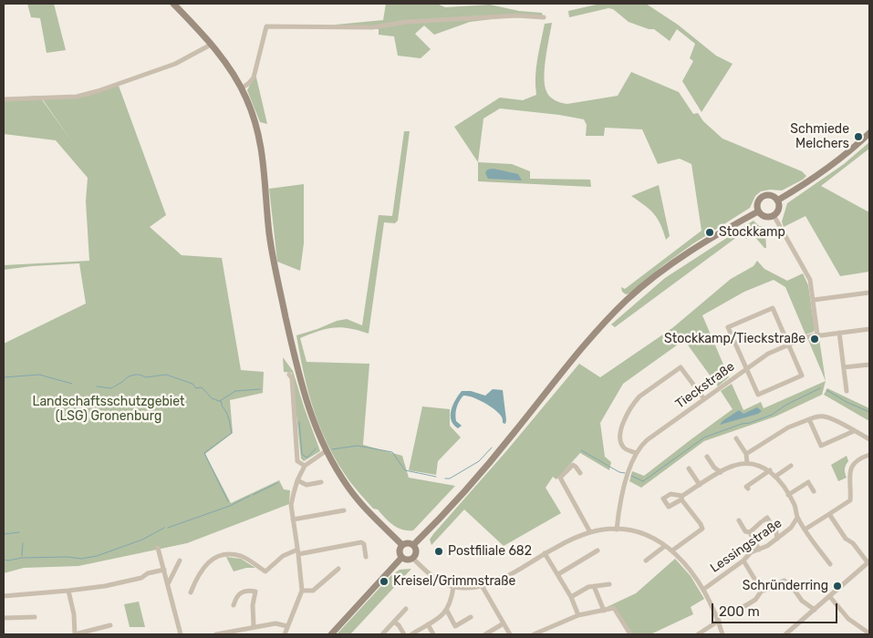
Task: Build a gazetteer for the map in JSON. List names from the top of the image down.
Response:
{
  "streets": {
    "street": ["Tieckstraße", "Lessingstraße"]
  },
  "parks": ["Landschaftsschutzgebiet (LSG) Gronenburg"],
  "places": [
    "Schmiede Melchers",
    "Stockkamp",
    "Stockkamp/Tieckstraße",
    "Postfiliale 682",
    "Kreisel/Grimmstraße",
    "Schründerring"
  ],
  "scale_bar": "200 m"
}
